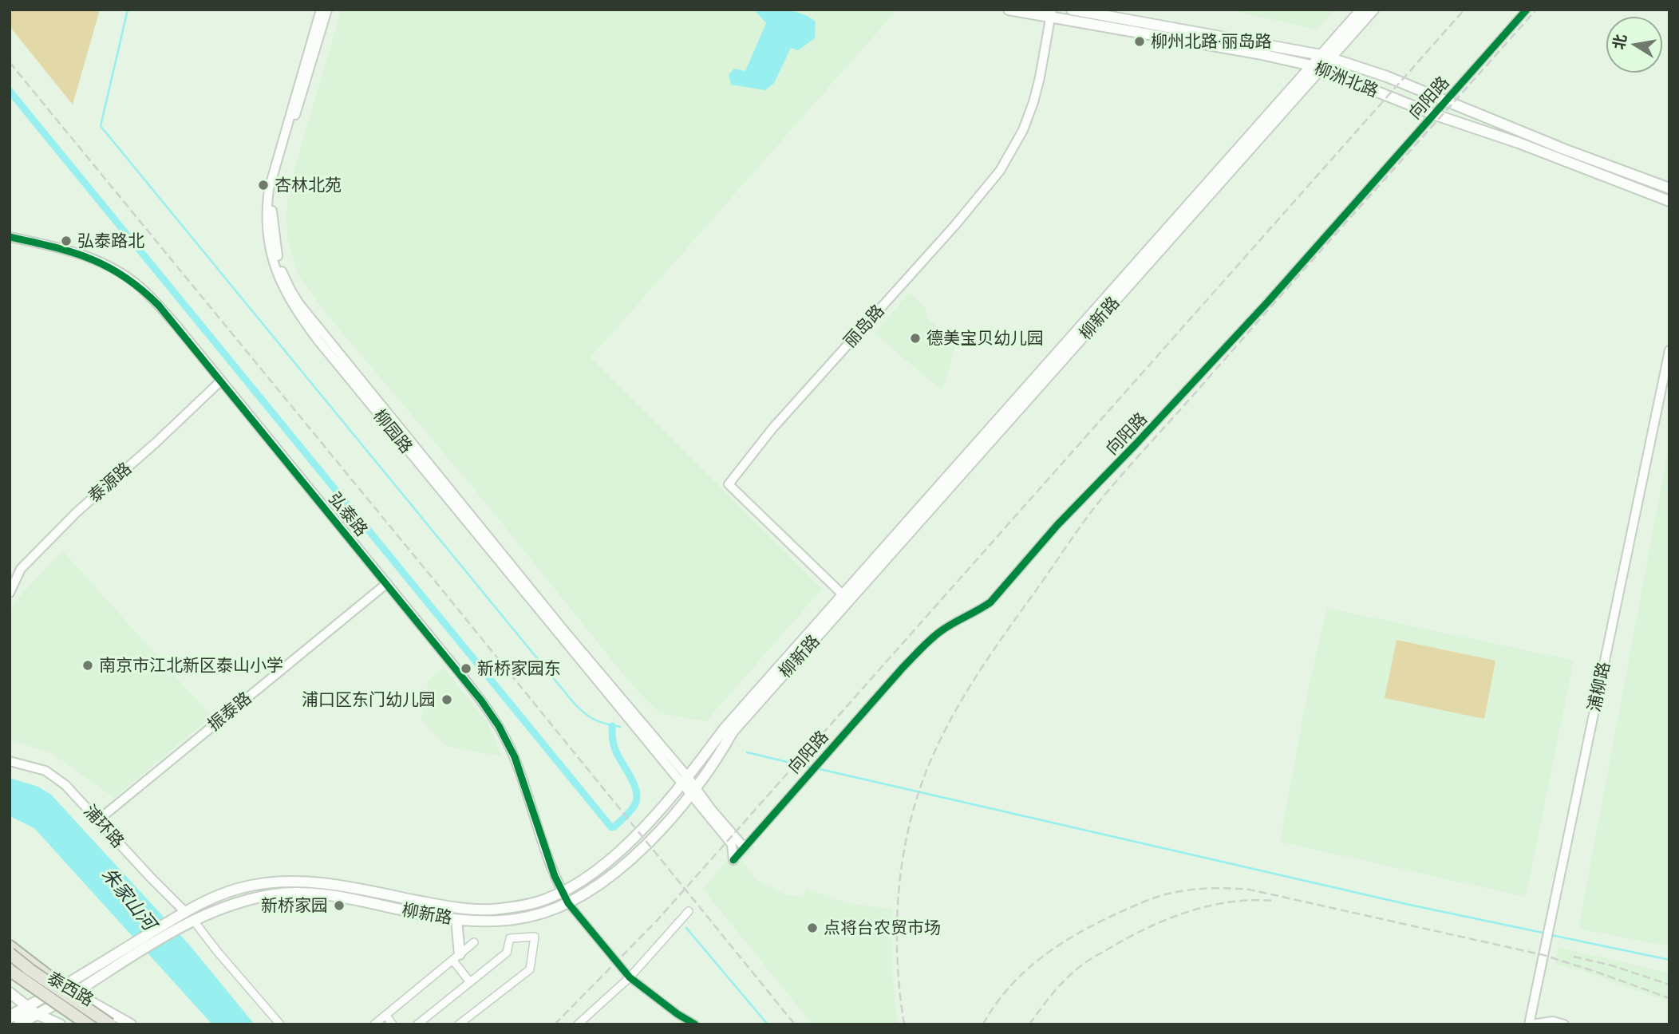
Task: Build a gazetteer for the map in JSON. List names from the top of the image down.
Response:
{
  "streets": {
    "main road": ["柳洲北路", "柳新路", "泰西路"],
    "street": [
      "向阳路",
      "丽岛路",
      "柳园路",
      "泰源路",
      "弘泰路",
      "浦柳路",
      "振泰路",
      "浦环路"
    ]
  },
  "crossings": [
    ["柳洲北路", "向阳路"],
    ["柳洲北路", "柳新路"],
    ["柳洲北路", "丽岛路"],
    ["柳新路", "丽岛路"],
    ["柳新路", "柳园路"],
    ["柳新路", "弘泰路"],
    ["柳新路", "浦环路"],
    ["柳新路", "泰西路"],
    ["泰源路", "弘泰路"],
    ["弘泰路", "振泰路"],
    ["振泰路", "浦环路"]
  ],
  "water": ["朱家山河"],
  "places": [
    "柳州北路·丽岛路",
    "杏林北苑",
    "弘泰路北",
    "德美宝贝幼儿园",
    "南京市江北新区泰山小学",
    "新桥家园东",
    "浦口区东门幼儿园",
    "新桥家园",
    "点将台农贸市场"
  ],
  "north": "left"
}
